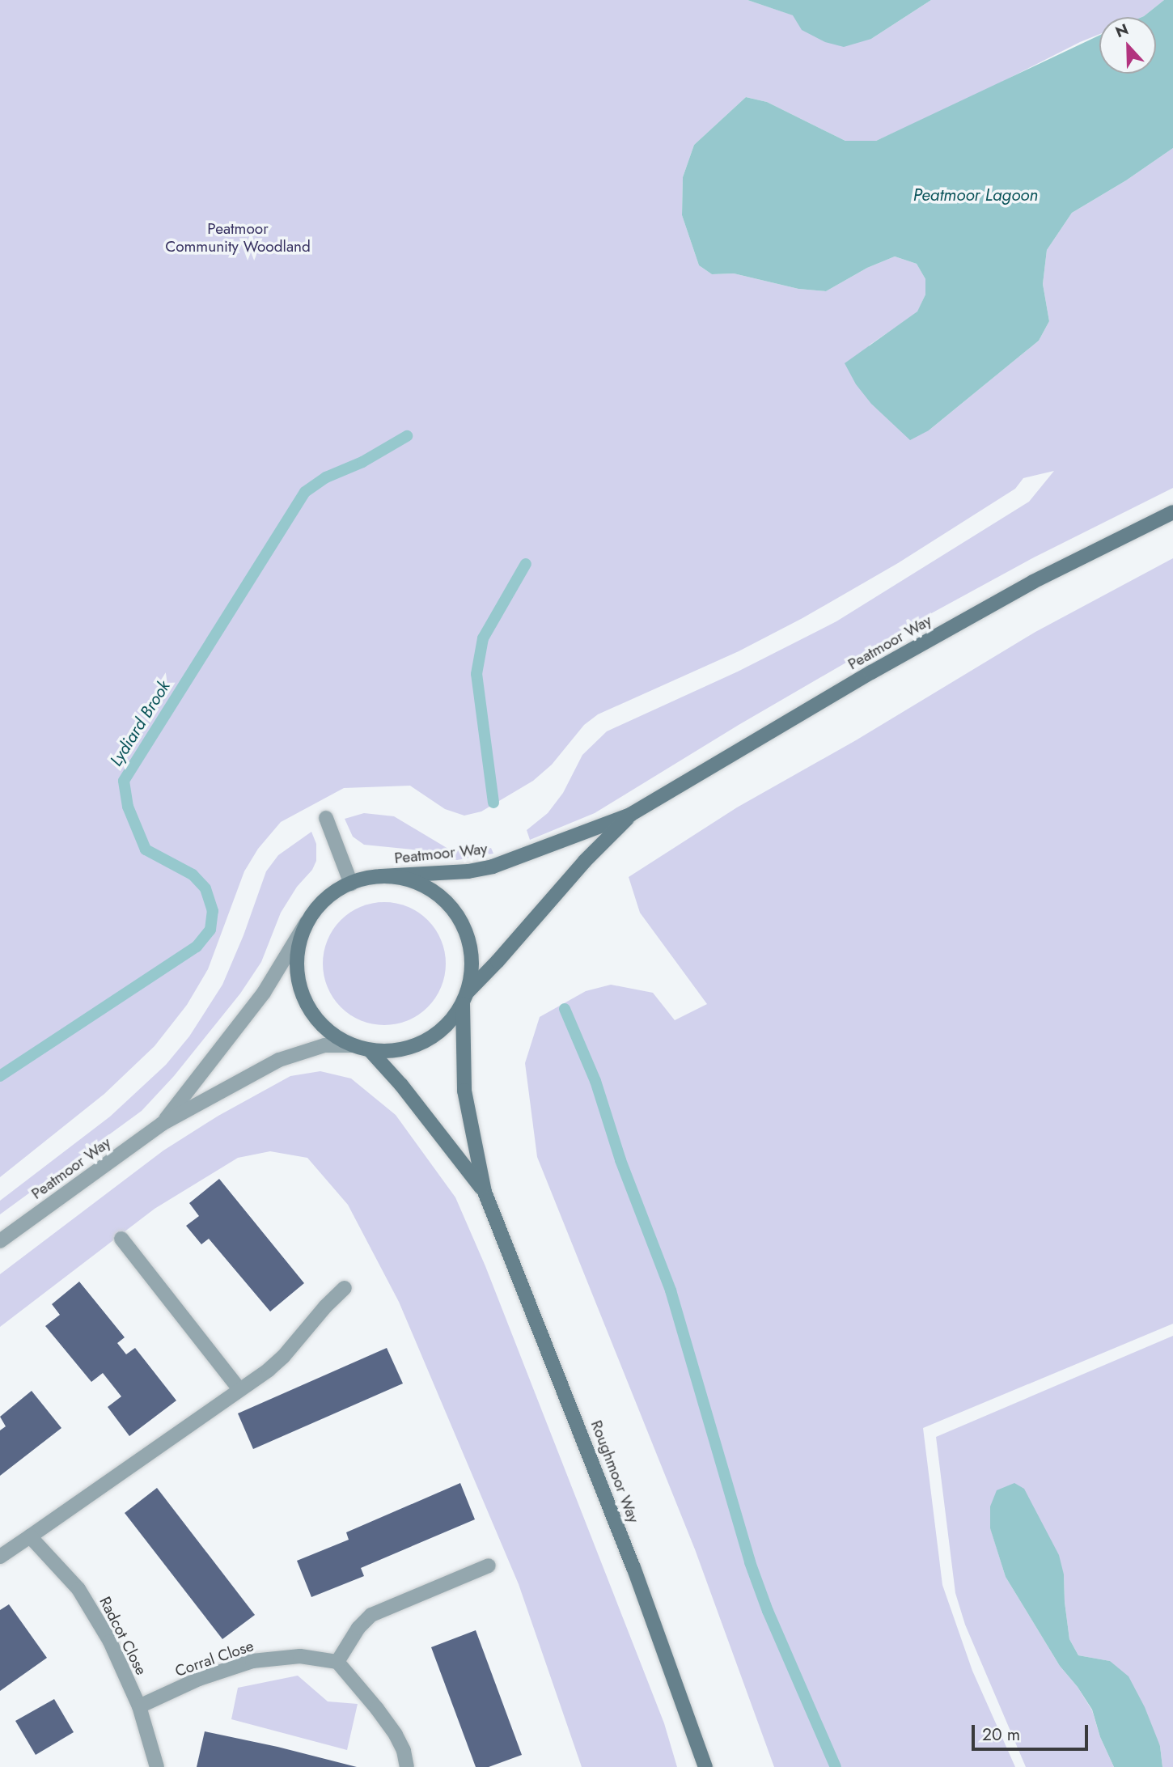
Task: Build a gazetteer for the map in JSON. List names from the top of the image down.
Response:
{
  "streets": {
    "main road": ["Peatmoor Way", "Roughmoor Way"],
    "street": ["Radcot Close", "Corral Close"]
  },
  "crossings": [
    ["Peatmoor Way", "Roughmoor Way"],
    ["Radcot Close", "Corral Close"]
  ],
  "water": ["Peatmoor Lagoon", "Lydiard Brook"],
  "parks": ["Peatmoor Community Woodland"],
  "scale_bar": "20 m",
  "north": "top"
}
